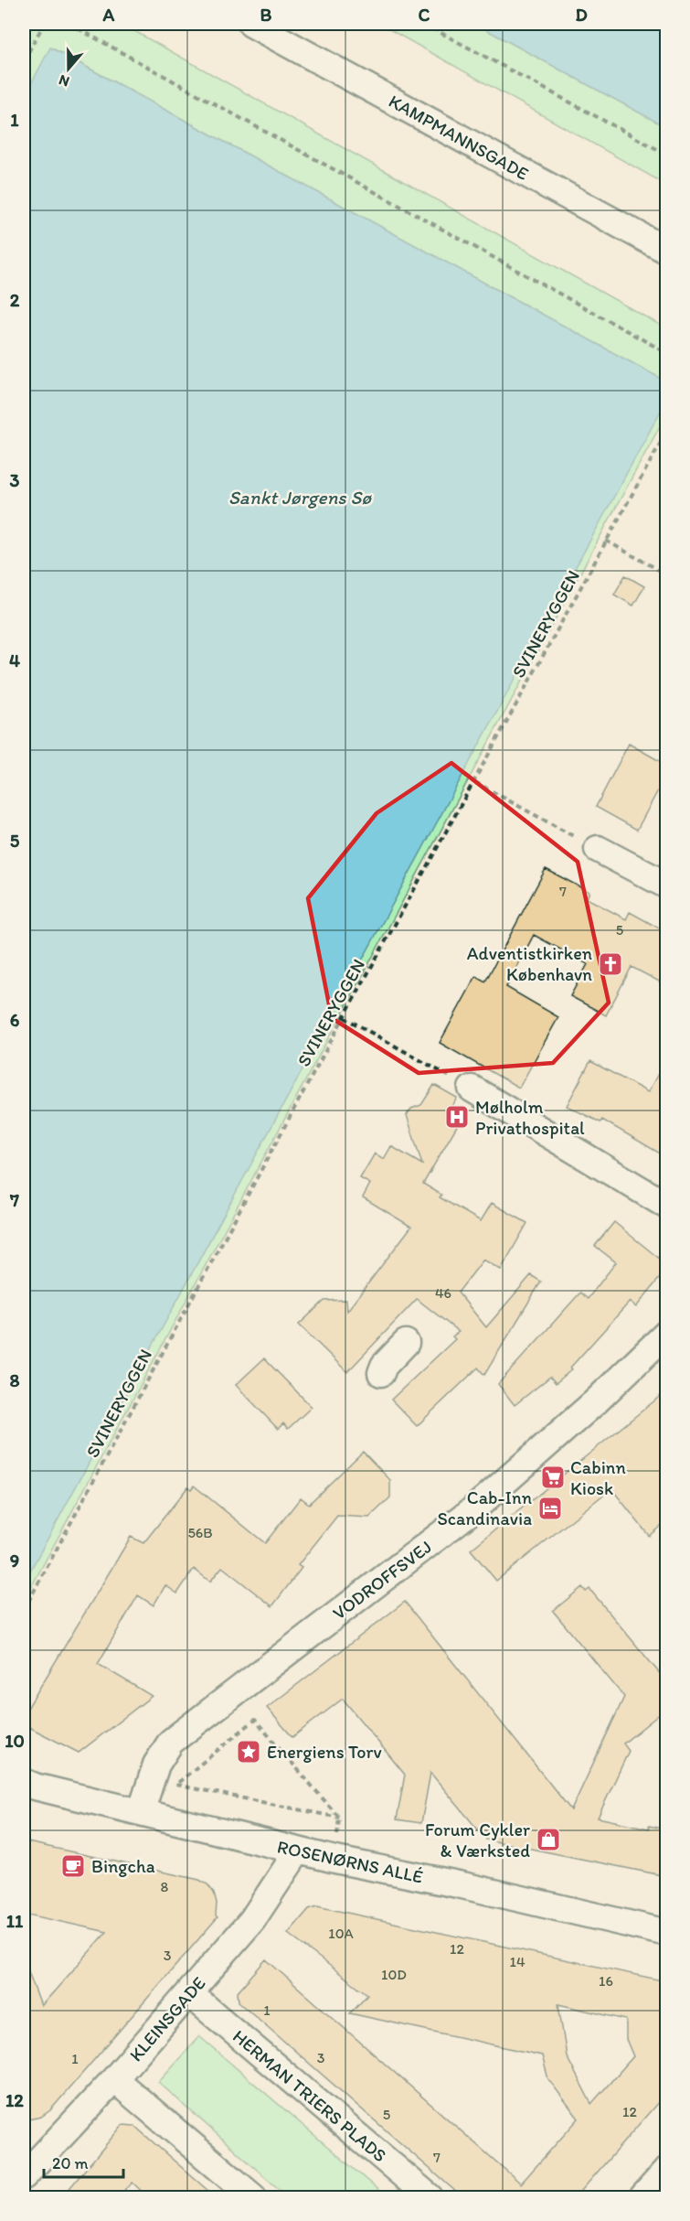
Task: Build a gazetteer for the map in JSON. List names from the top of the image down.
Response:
{
  "streets": {
    "street": [
      "KAMPMANNSGADE",
      "VODROFFSVEJ",
      "ROSENØRNS ALLÉ",
      "KLEINSGADE",
      "HERMAN TRIERS PLADS"
    ],
    "path": ["SVINERYGGEN"]
  },
  "crossings": [
    ["VODROFFSVEJ", "ROSENØRNS ALLÉ"],
    ["ROSENØRNS ALLÉ", "KLEINSGADE"],
    ["KLEINSGADE", "HERMAN TRIERS PLADS"]
  ],
  "water": ["Sankt Jørgens Sø"],
  "places": {
    "church": ["Adventistkirken København"],
    "hospital": ["Mølholm Privathospital"],
    "supermarket": ["Cabinn Kiosk"],
    "hotel": ["Cab-Inn Scandinavia"],
    "place": ["Energiens Torv"],
    "shop": ["Forum Cykler & Værksted"],
    "cafe": ["Bingcha"]
  },
  "house_numbers": [
    "7",
    "5",
    "46",
    "56B",
    "8",
    "10A",
    "12",
    "3",
    "14",
    "10D",
    "16",
    "1",
    "3",
    "1",
    "12",
    "5",
    "7"
  ],
  "scale_bar": "20 m",
  "north": "bottom",
  "grid": {
    "columns": [
      "A",
      "B",
      "C",
      "D"
    ],
    "rows": [
      "1",
      "2",
      "3",
      "4",
      "5",
      "6",
      "7",
      "8",
      "9",
      "10",
      "11",
      "12"
    ]
  }
}
